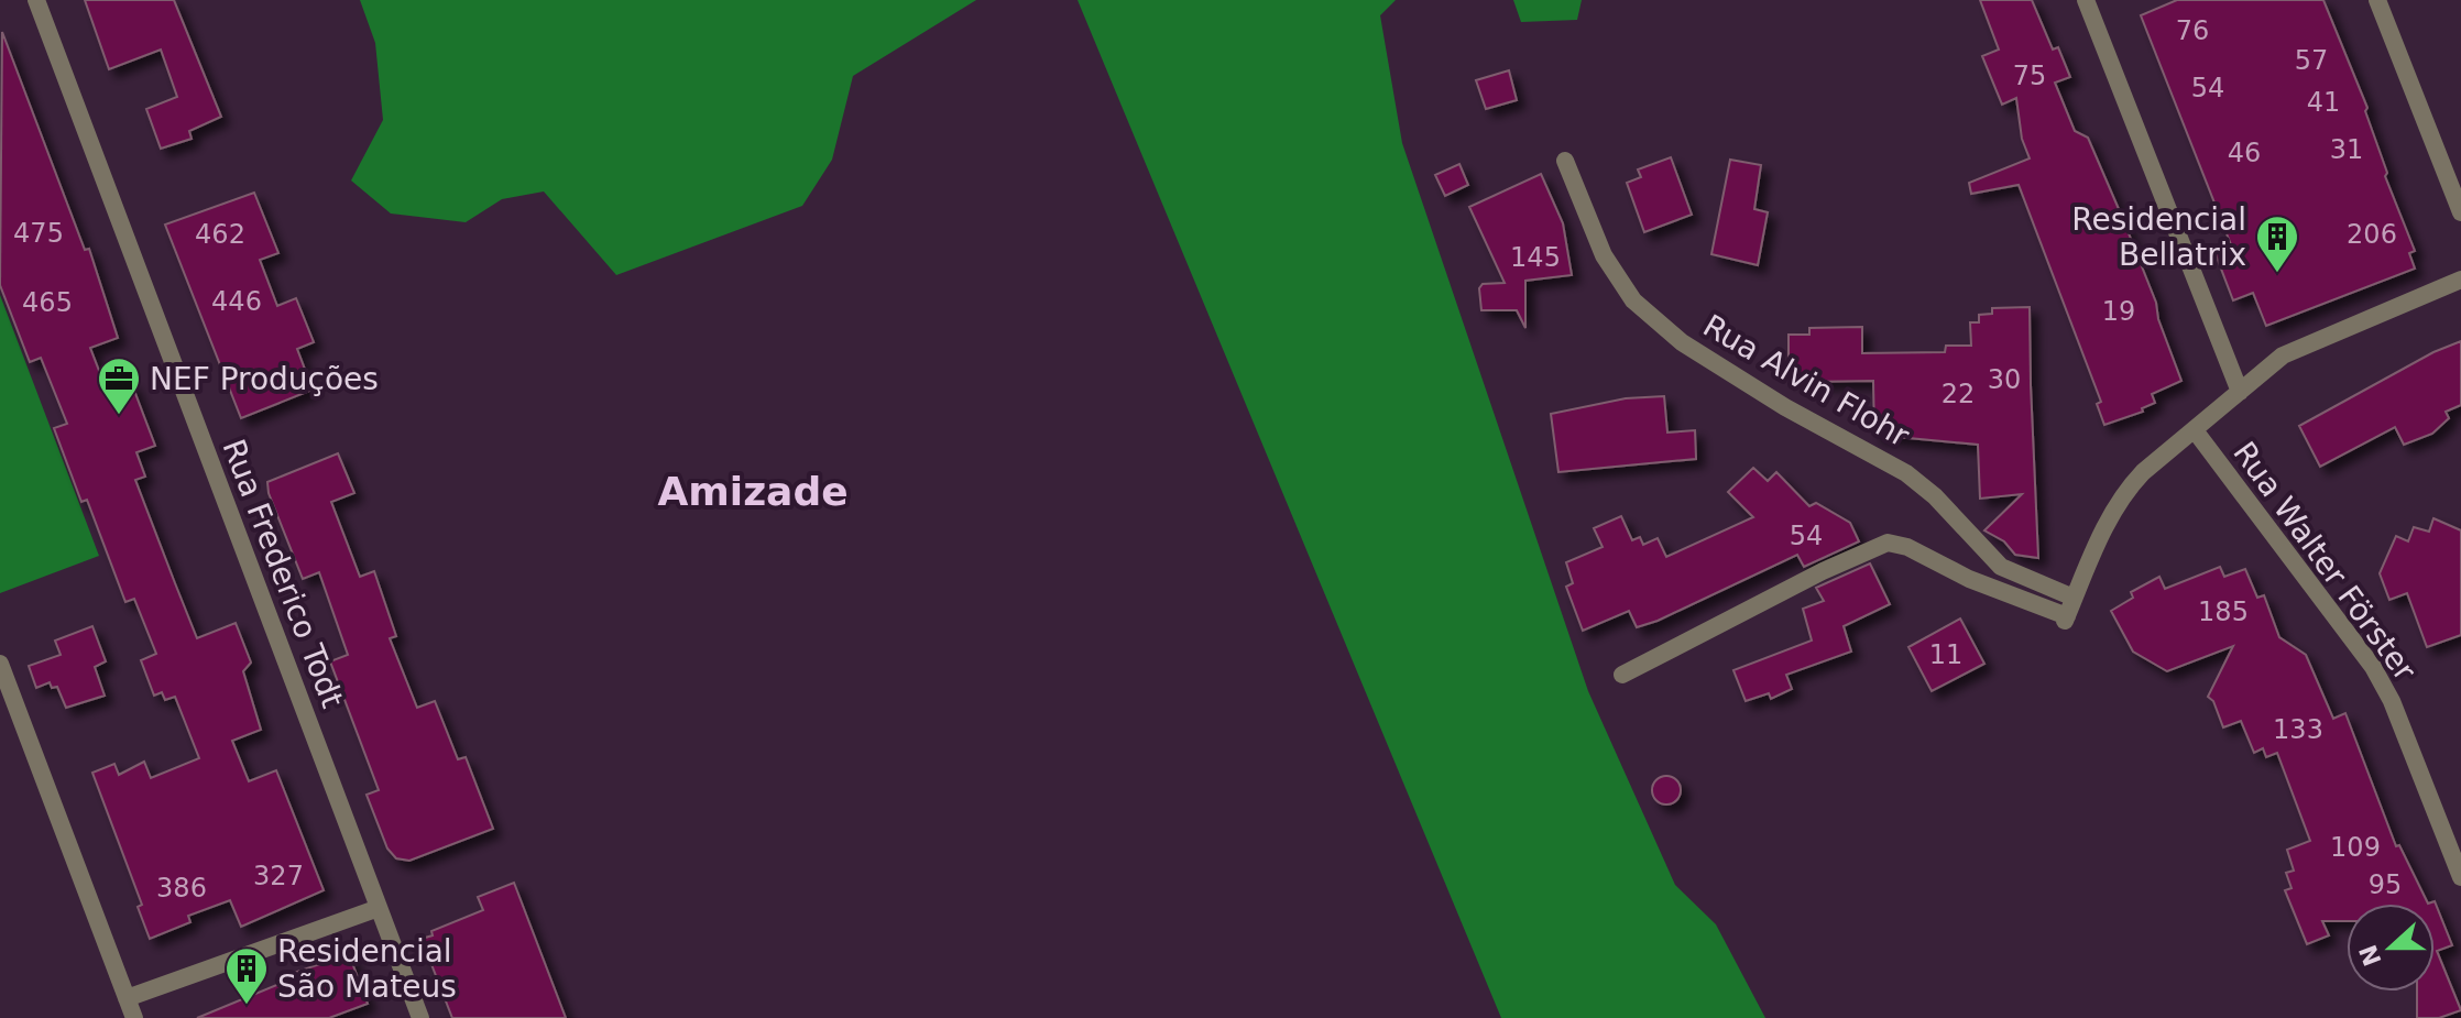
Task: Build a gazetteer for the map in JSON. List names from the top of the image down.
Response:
{
  "streets": {
    "street": ["Rua Alvin Flohr", "Rua Walter Förster", "Rua Frederico Todt"]
  },
  "districts": ["Amizade"],
  "places": {
    "building": ["Residencial Bellatrix", "Residencial São Mateus"],
    "office": ["NEF Produções"]
  },
  "house_numbers": [
    "76",
    "57",
    "75",
    "54",
    "41",
    "31",
    "46",
    "475",
    "462",
    "206",
    "145",
    "446",
    "465",
    "19",
    "30",
    "22",
    "54",
    "185",
    "11",
    "133",
    "109",
    "327",
    "95",
    "386"
  ],
  "north": "left"
}
